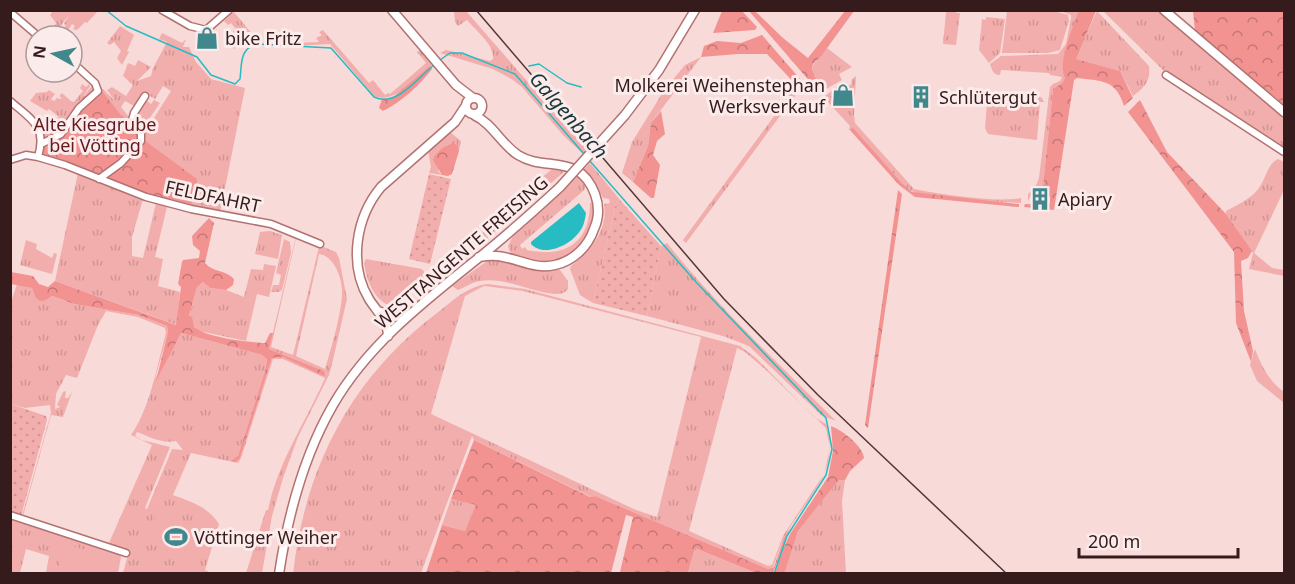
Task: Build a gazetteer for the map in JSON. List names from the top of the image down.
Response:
{
  "streets": {
    "main road": ["WESTTANGENTE FREISING"],
    "street": ["FELDFAHRT"]
  },
  "water": ["Galgenbach"],
  "parks": ["Alte Kiesgrube bei Vötting"],
  "places": {
    "shop": ["bike Fritz", "Molkerei Weihenstephan Werksverkauf"],
    "building": ["Schlütergut", "Apiary"],
    "sports": ["Vöttinger Weiher"]
  },
  "scale_bar": "200 m",
  "north": "left"
}
